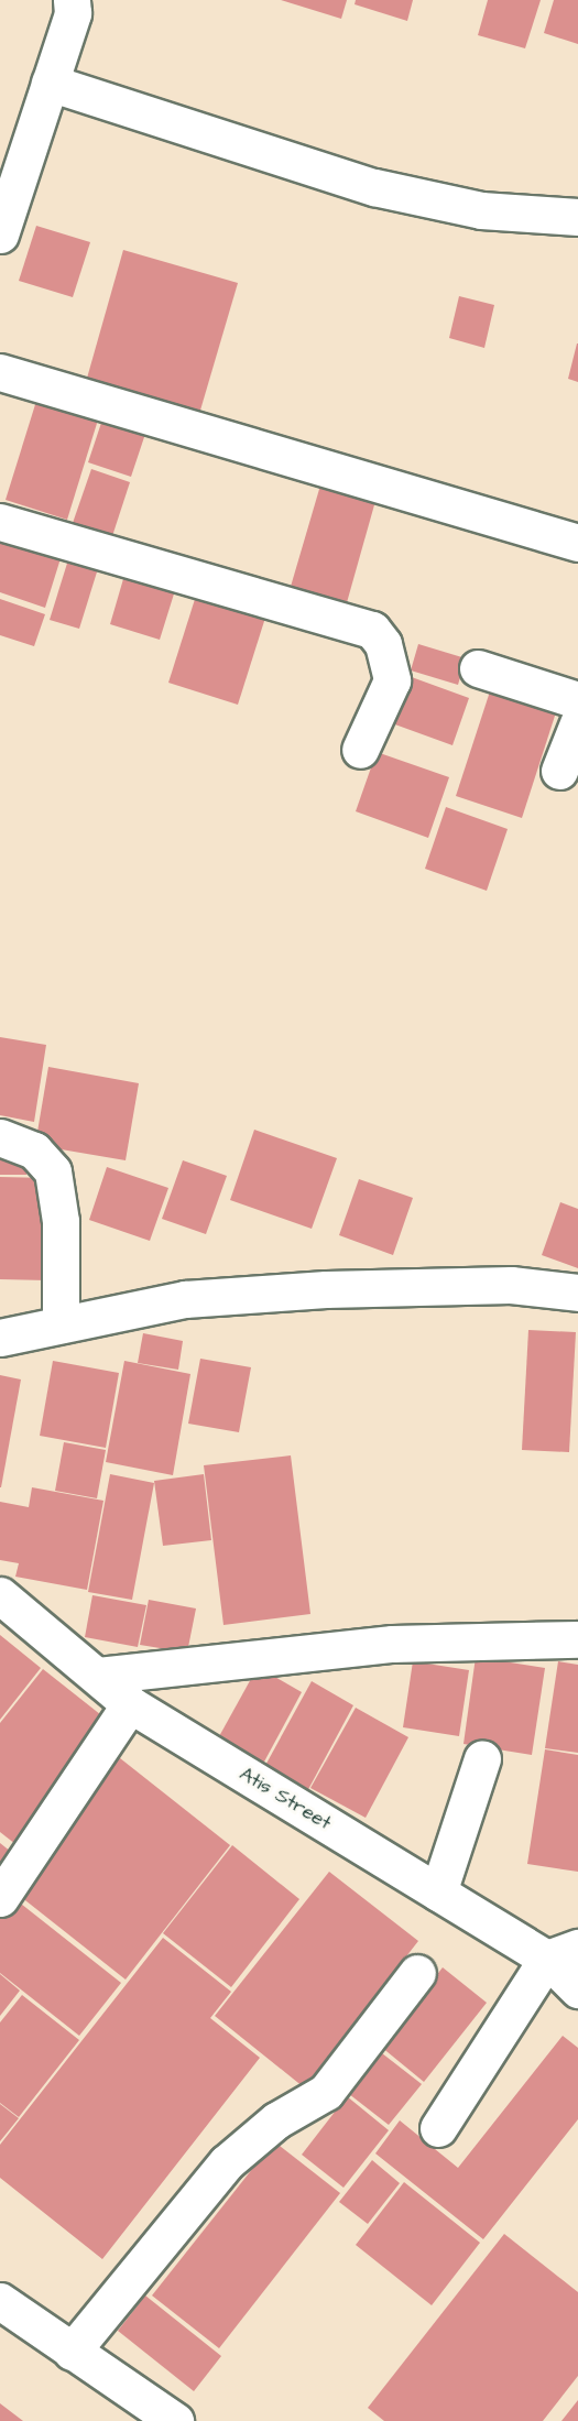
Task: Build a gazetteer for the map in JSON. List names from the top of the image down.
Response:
{
  "streets": {
    "main road": ["Atis Street"]
  }
}
